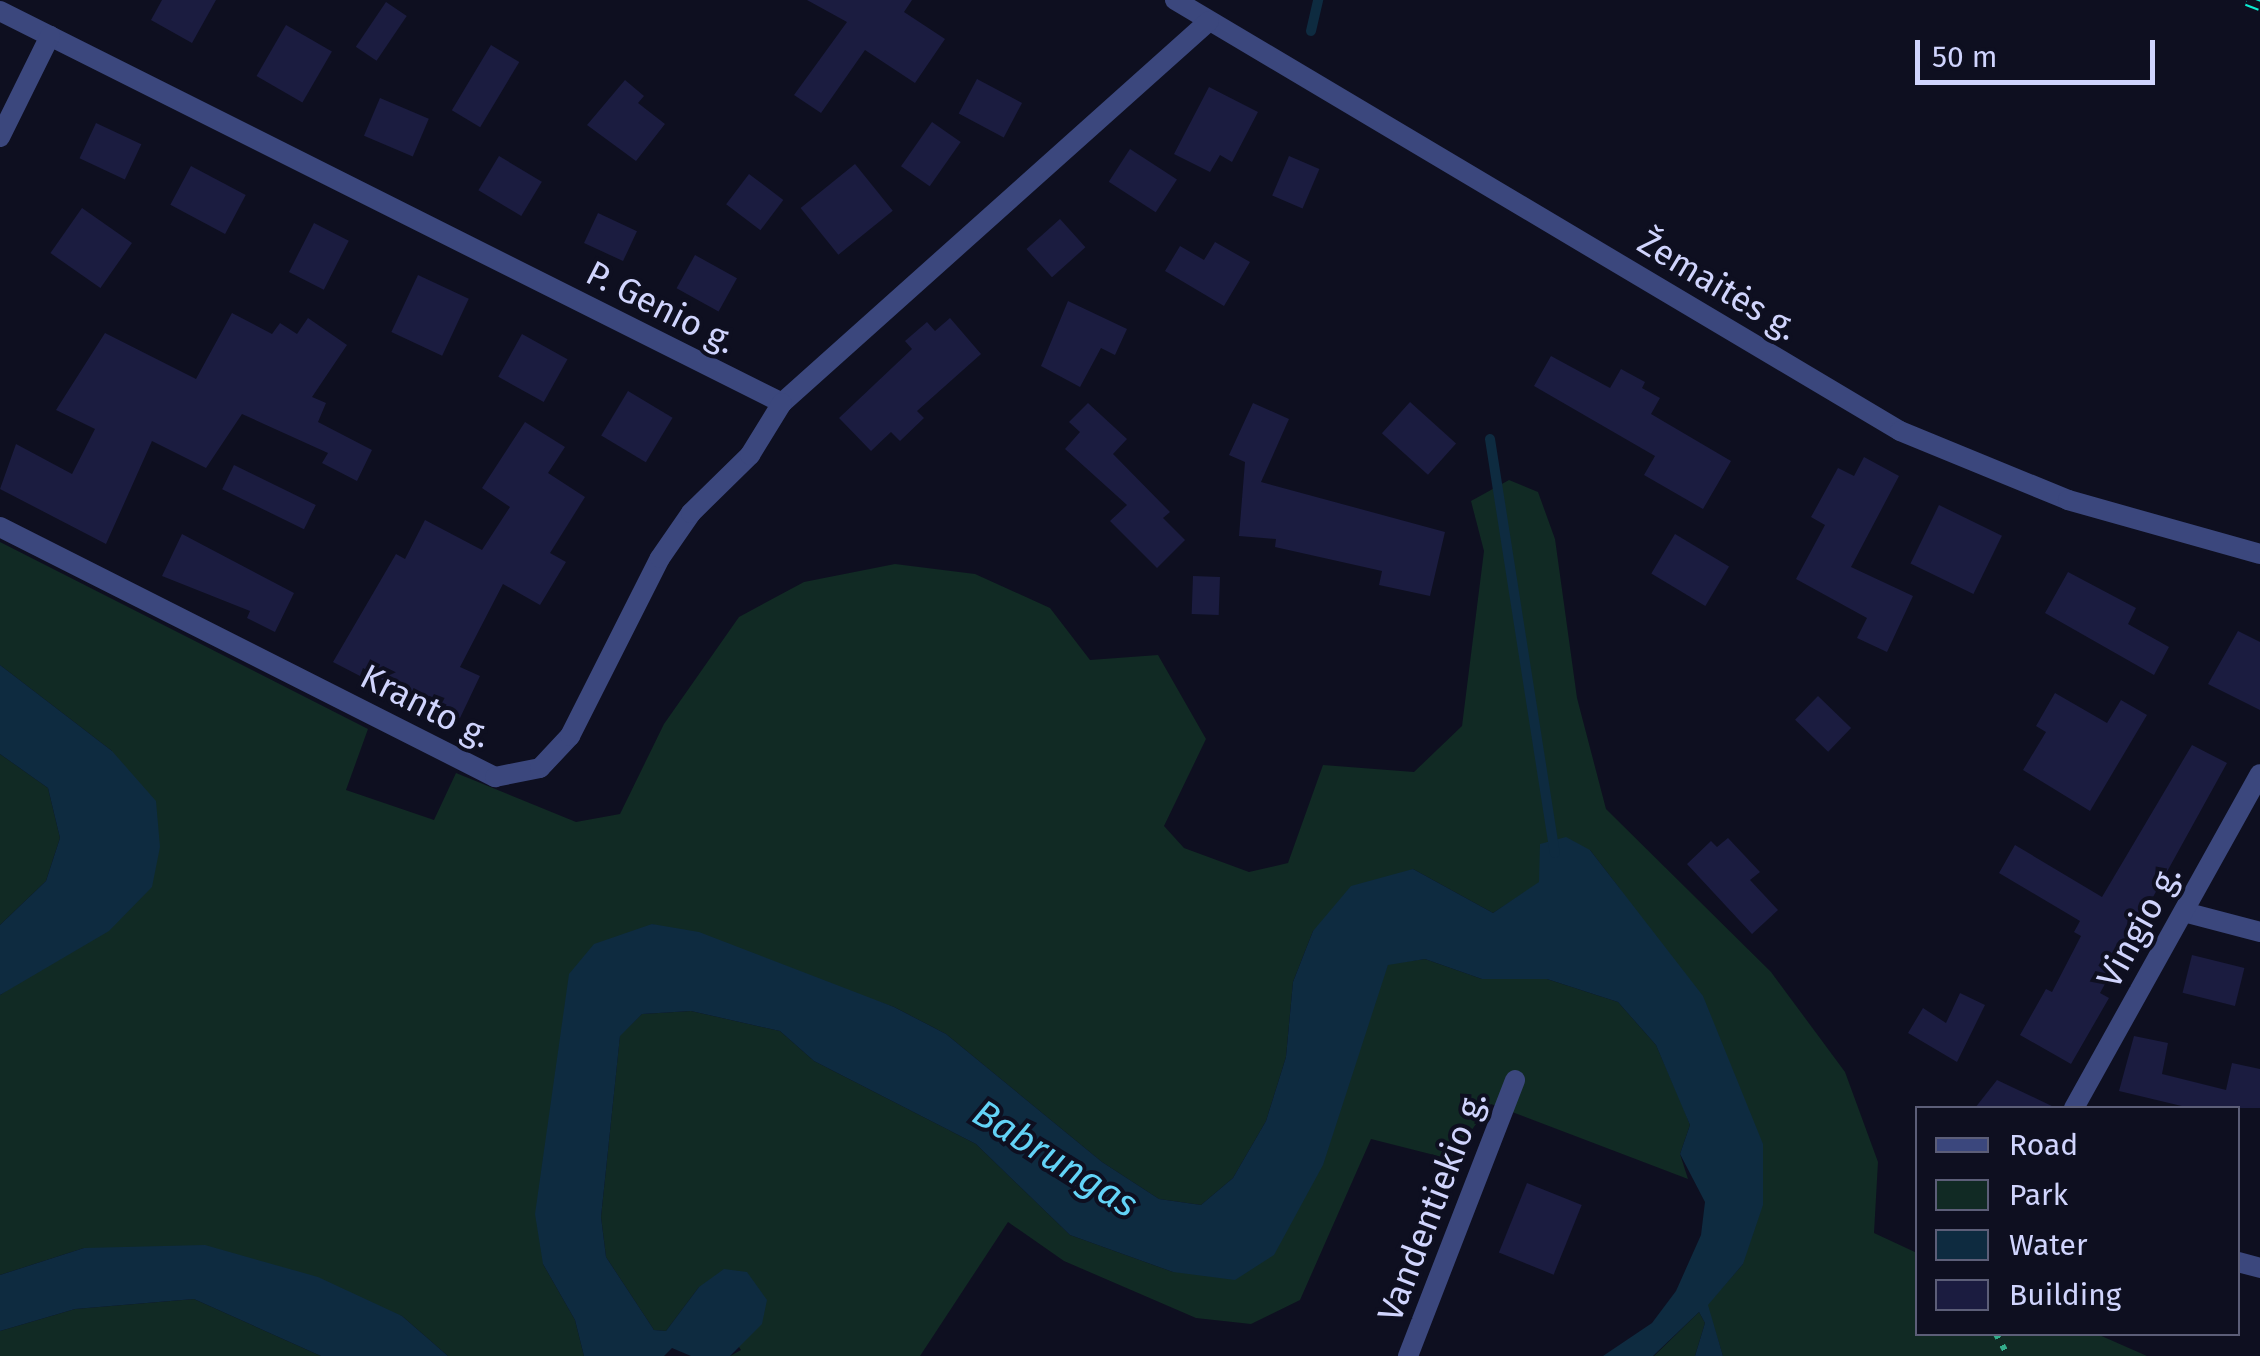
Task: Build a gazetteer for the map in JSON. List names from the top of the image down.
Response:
{
  "streets": {
    "street": [
      "Žemaitės g.",
      "P. Genio g.",
      "Kranto g.",
      "Vingio g.",
      "Vandentiekio g."
    ]
  },
  "crossings": [
    ["P. Genio g.", "Kranto g."]
  ],
  "water": ["Babrungas"],
  "legend": [
    "Road",
    "Park",
    "Water",
    "Building"
  ],
  "scale_bar": "50 m"
}
